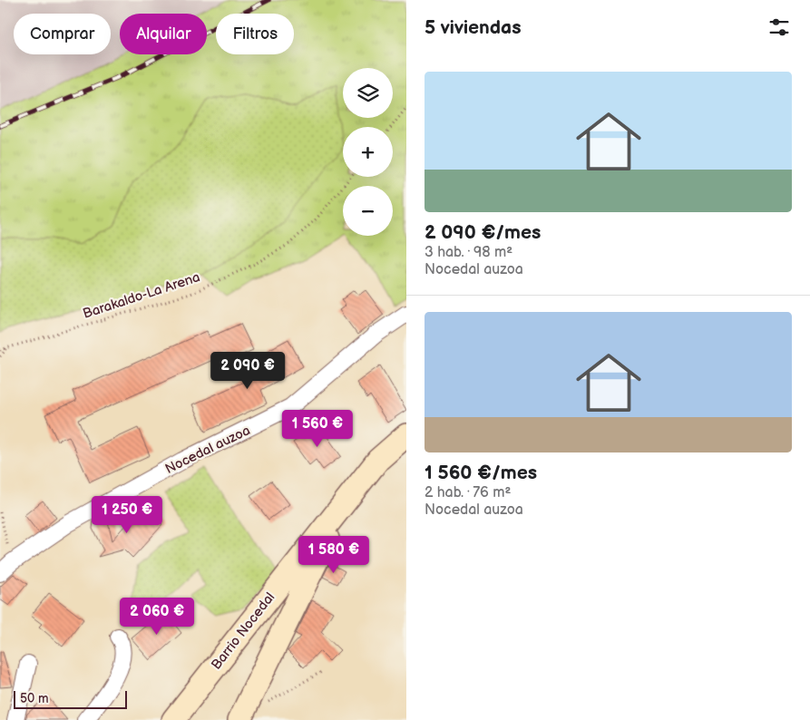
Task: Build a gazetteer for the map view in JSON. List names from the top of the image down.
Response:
{
  "streets": {
    "street": ["Nocedal auzoa", "Barrio Nocedal"],
    "path": ["Barakaldo-La Arena"]
  },
  "scale_bar": "50 m",
  "page": {
    "heading": "5 viviendas",
    "chip": ["Comprar", "Alquilar", "Filtros"],
    "list": [
      {
        "name": "2 090 €/mes",
        "note": "3 hab. · 98 m² · Nocedal auzoa"
      },
      {
        "name": "1 560 €/mes",
        "note": "2 hab. · 76 m² · Nocedal auzoa"
      }
    ],
    "map_buttons": ["+", "−"],
    "price": [
      "2 090 €",
      "1 560 €",
      "1 250 €",
      "1 580 €",
      "2 060 €"
    ],
    "scale": "50 m"
  }
}
